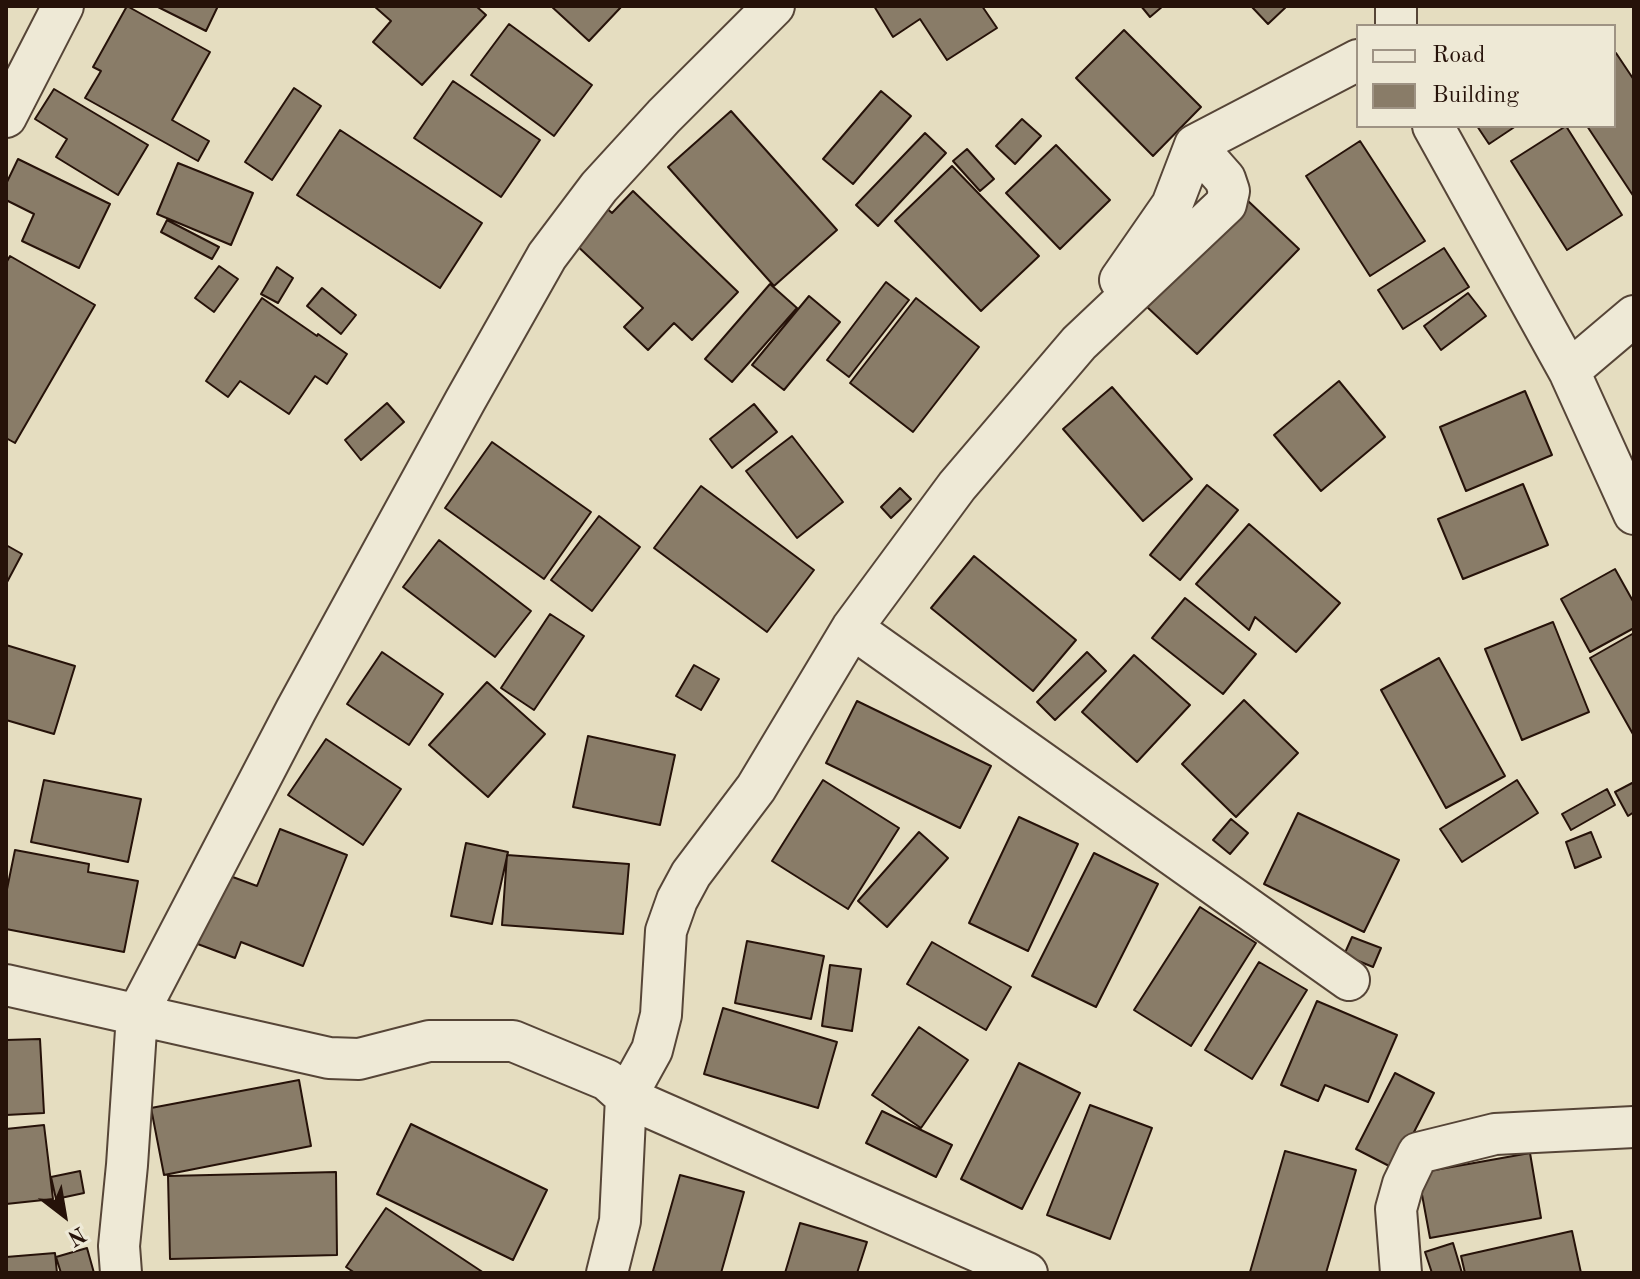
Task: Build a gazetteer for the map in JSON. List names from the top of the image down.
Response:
{
  "legend": ["Road", "Building"],
  "north": "bottom right"
}
